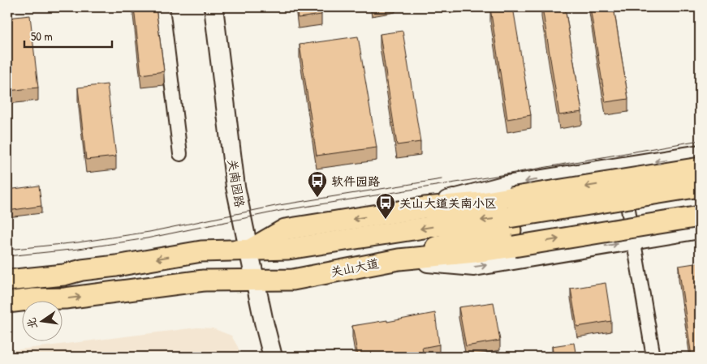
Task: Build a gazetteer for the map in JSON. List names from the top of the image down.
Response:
{
  "streets": {
    "main road": ["关南园路", "关山大道"]
  },
  "crossings": [
    ["关南园路", "关山大道"]
  ],
  "places": {
    "bus stop": ["软件园路", "关山大道关南小区"]
  },
  "scale_bar": "50 m",
  "north": "left"
}
